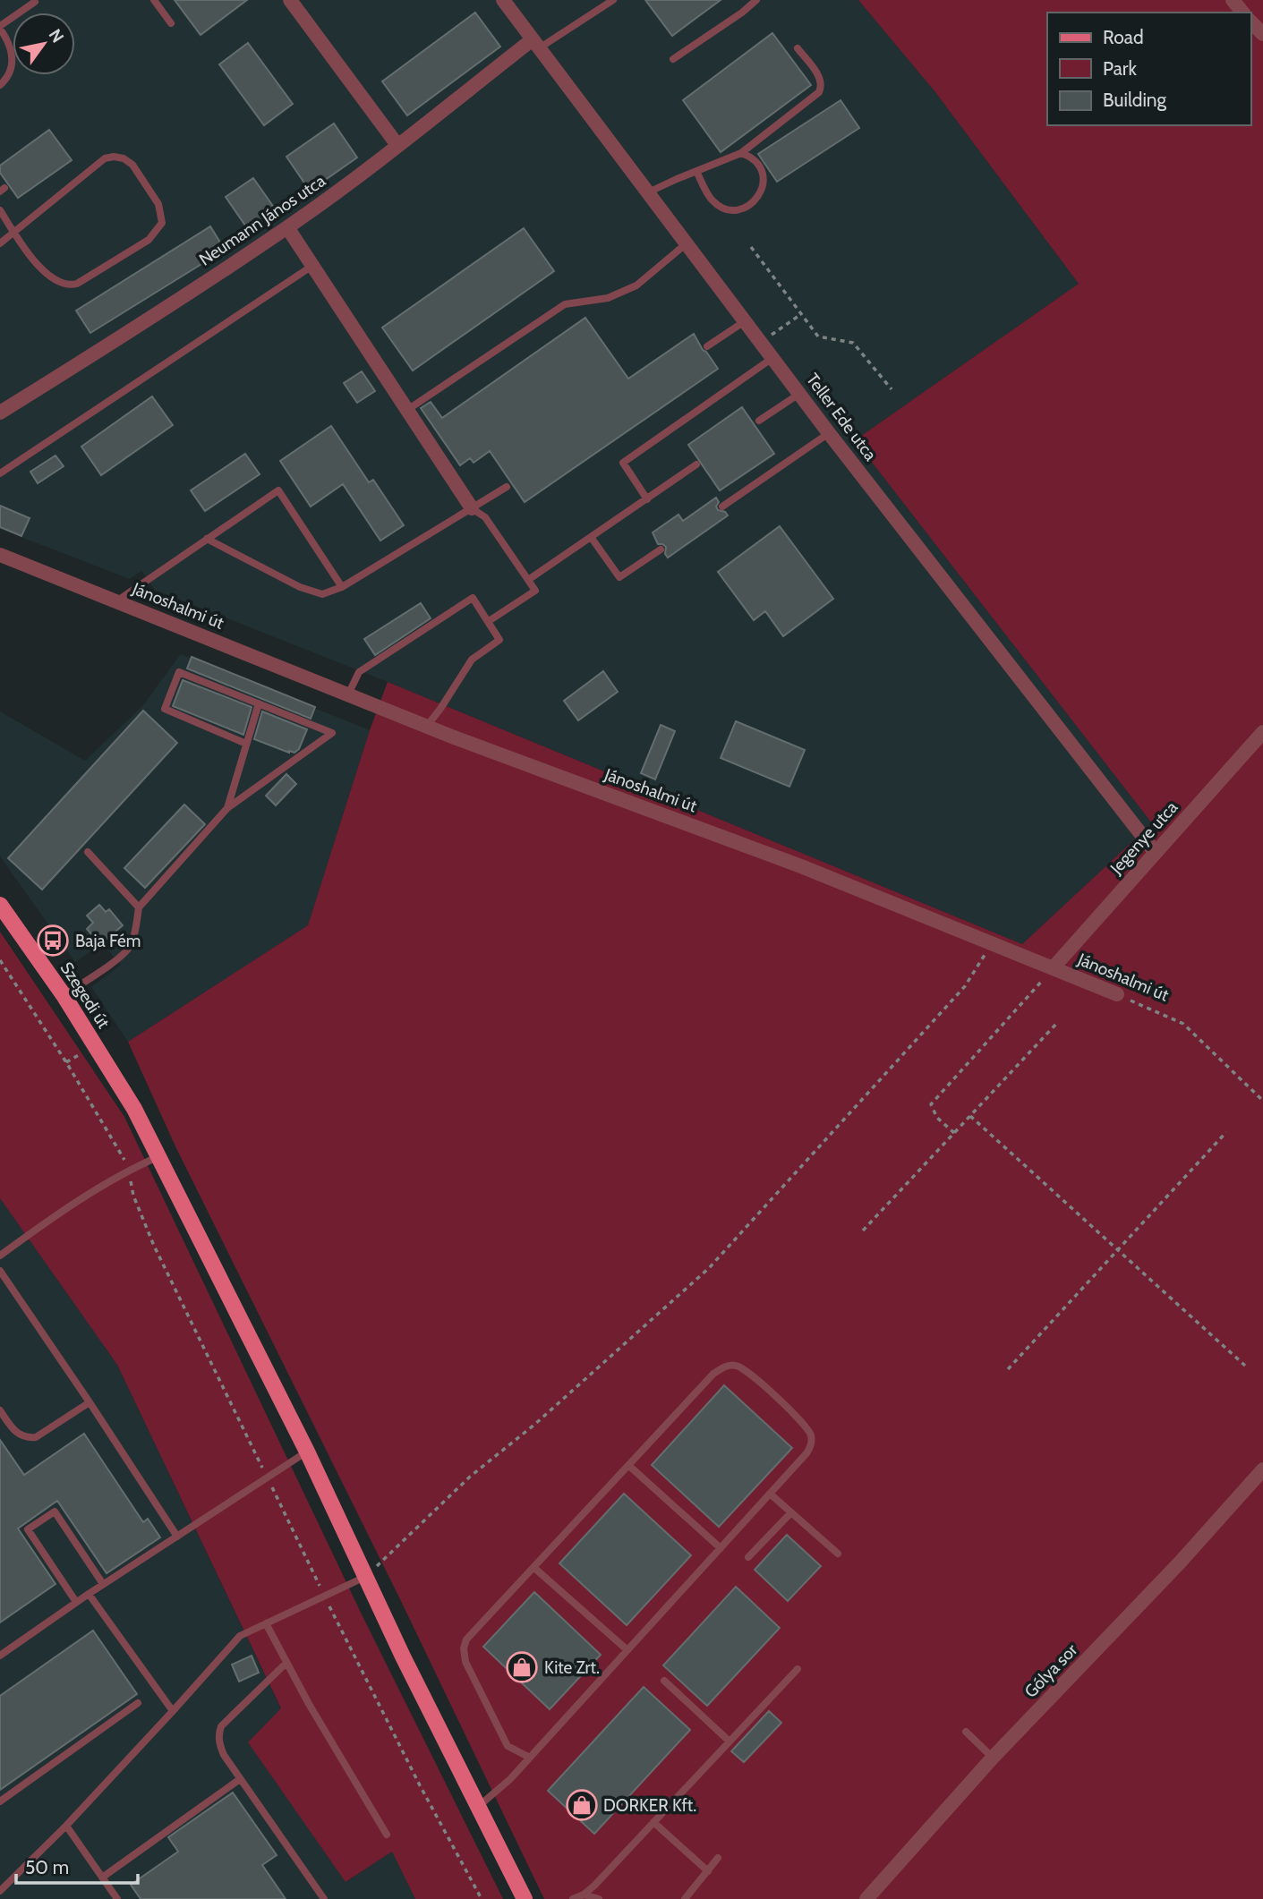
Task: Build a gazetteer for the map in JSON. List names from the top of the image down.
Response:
{
  "streets": {
    "main road": ["Szegedi út"],
    "street": [
      "Neumann János utca",
      "Teller Ede utca",
      "Jánoshalmi út",
      "Jegenye utca",
      "Gólya sor"
    ]
  },
  "crossings": [
    ["Neumann János utca", "Teller Ede utca"],
    ["Teller Ede utca", "Jegenye utca"],
    ["Jánoshalmi út", "Jegenye utca"]
  ],
  "places": {
    "bus stop": ["Baja Fém"],
    "shop": ["Kite Zrt.", "DORKER Kft."]
  },
  "legend": ["Road", "Park", "Building"],
  "scale_bar": "50 m",
  "north": "top right"
}
